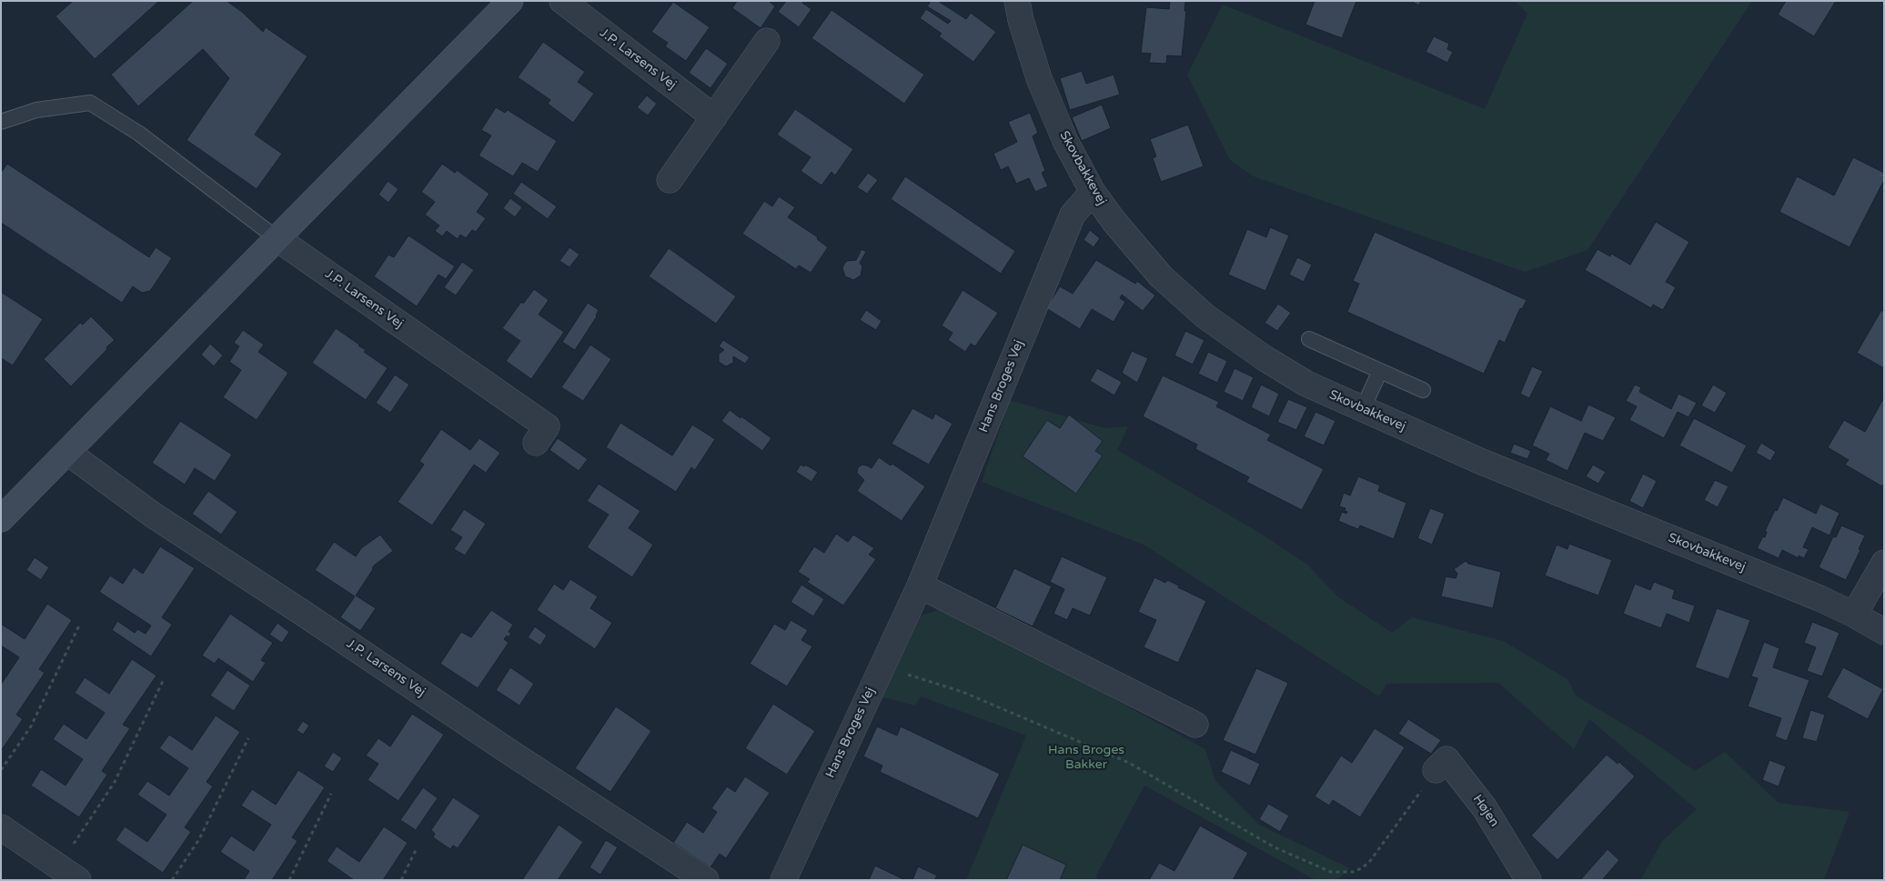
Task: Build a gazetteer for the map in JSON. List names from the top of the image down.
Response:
{
  "streets": {
    "street": [
      "J.P. Larsens Vej",
      "Skovbakkevej",
      "Hans Broges Vej",
      "Højen"
    ]
  },
  "crossings": [
    ["Skovbakkevej", "Hans Broges Vej"]
  ],
  "parks": ["Hans Broges Bakker"]
}
